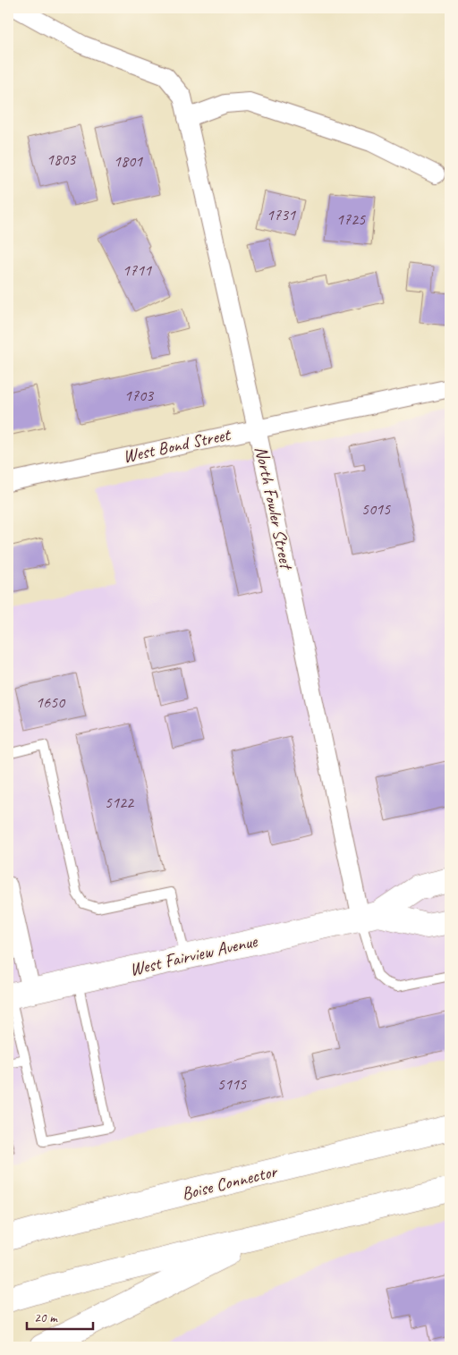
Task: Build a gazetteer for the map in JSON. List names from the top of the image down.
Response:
{
  "streets": {
    "main road": ["West Fairview Avenue", "Boise Connector"],
    "street": ["West Bond Street", "North Fowler Street"]
  },
  "crossings": [
    ["West Bond Street", "North Fowler Street"],
    ["North Fowler Street", "West Fairview Avenue"]
  ],
  "house_numbers": [
    "1803",
    "1801",
    "1731",
    "1725",
    "1711",
    "1703",
    "5015",
    "1650",
    "5122",
    "5115"
  ],
  "scale_bar": "20 m"
}
